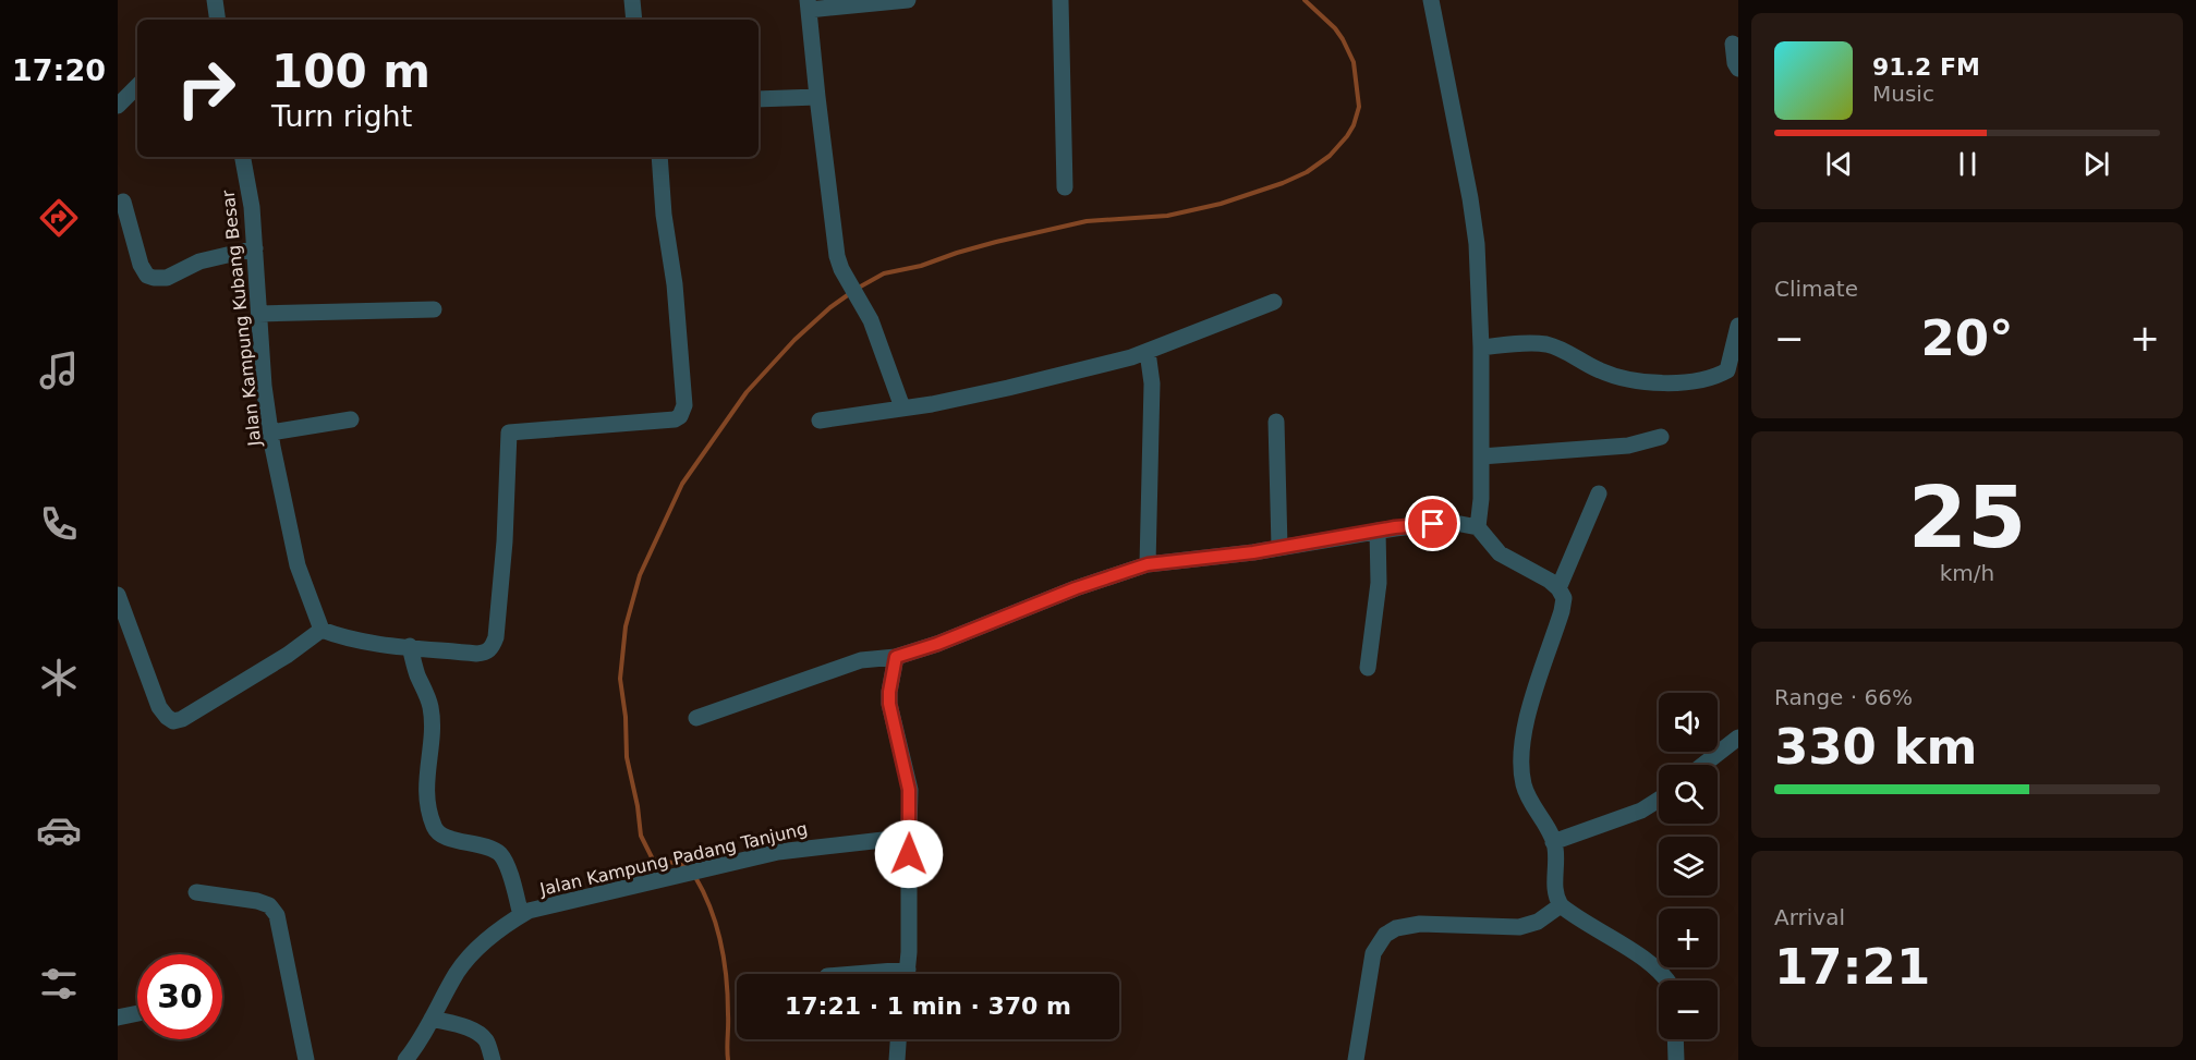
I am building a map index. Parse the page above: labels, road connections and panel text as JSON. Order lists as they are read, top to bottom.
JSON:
{
  "streets": {
    "street": ["Jalan Kampung Kubang Besar", "Jalan Kampung Padang Tanjung"]
  },
  "page": {
    "tabs": "17:20",
    "turn": ["100 m", "Turn right"],
    "song": ["91.2 FM", "Music"],
    "tile": [
      "Climate",
      ["25", "km/h"],
      ["Range · 66%", "330 km"],
      ["Arrival", "17:21"]
    ],
    "heat": ["−", "20°", "+"],
    "map_buttons": ["+", "−"],
    "limit": "30",
    "trip": "17:21 · 1 min · 370 m"
  }
}
